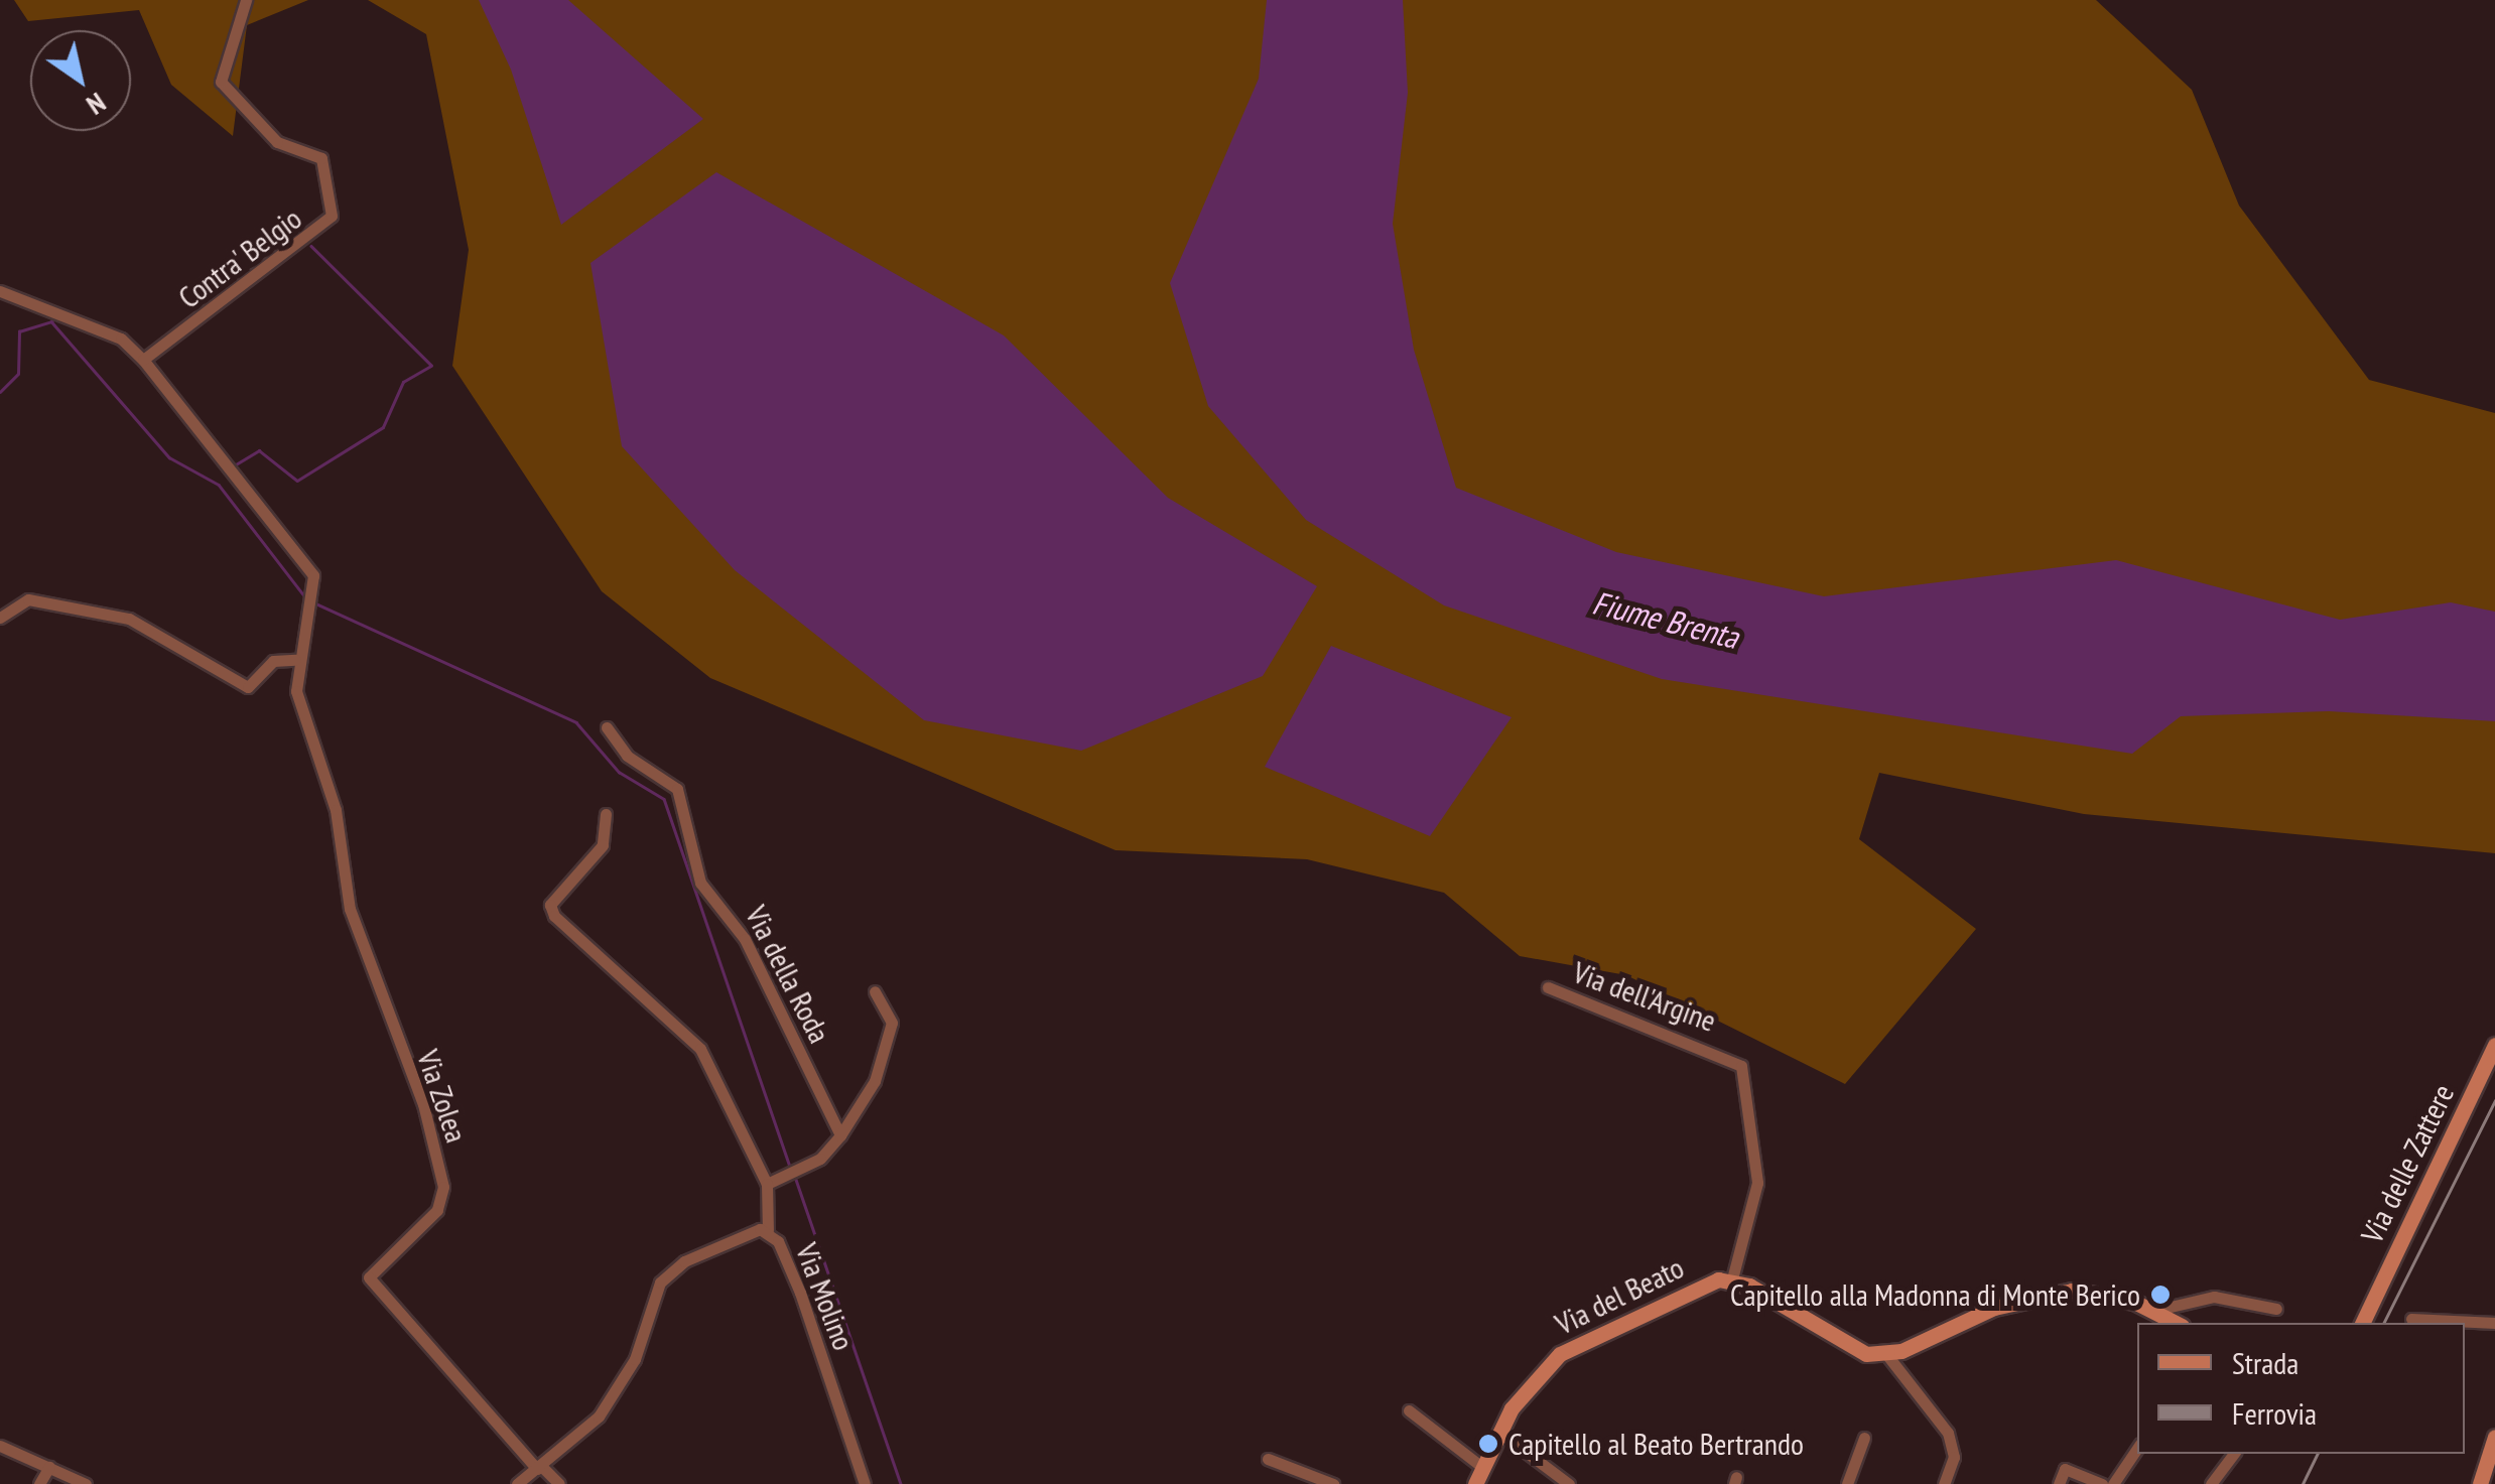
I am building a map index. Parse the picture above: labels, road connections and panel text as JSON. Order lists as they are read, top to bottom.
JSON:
{
  "streets": {
    "street": [
      "Contra' Belgio",
      "Via della Roda",
      "Via dell'Argine",
      "Via Zolea",
      "Via delle Zattere",
      "Via del Beato",
      "Via Molino"
    ]
  },
  "crossings": [
    ["Via dell'Argine", "Via del Beato"],
    ["Via Zolea", "Via Molino"]
  ],
  "water": ["Fiume Brenta"],
  "places": ["Capitello alla Madonna di Monte Berico", "Capitello al Beato Bertrando"],
  "legend": ["Strada", "Ferrovia"],
  "north": "bottom right"
}
